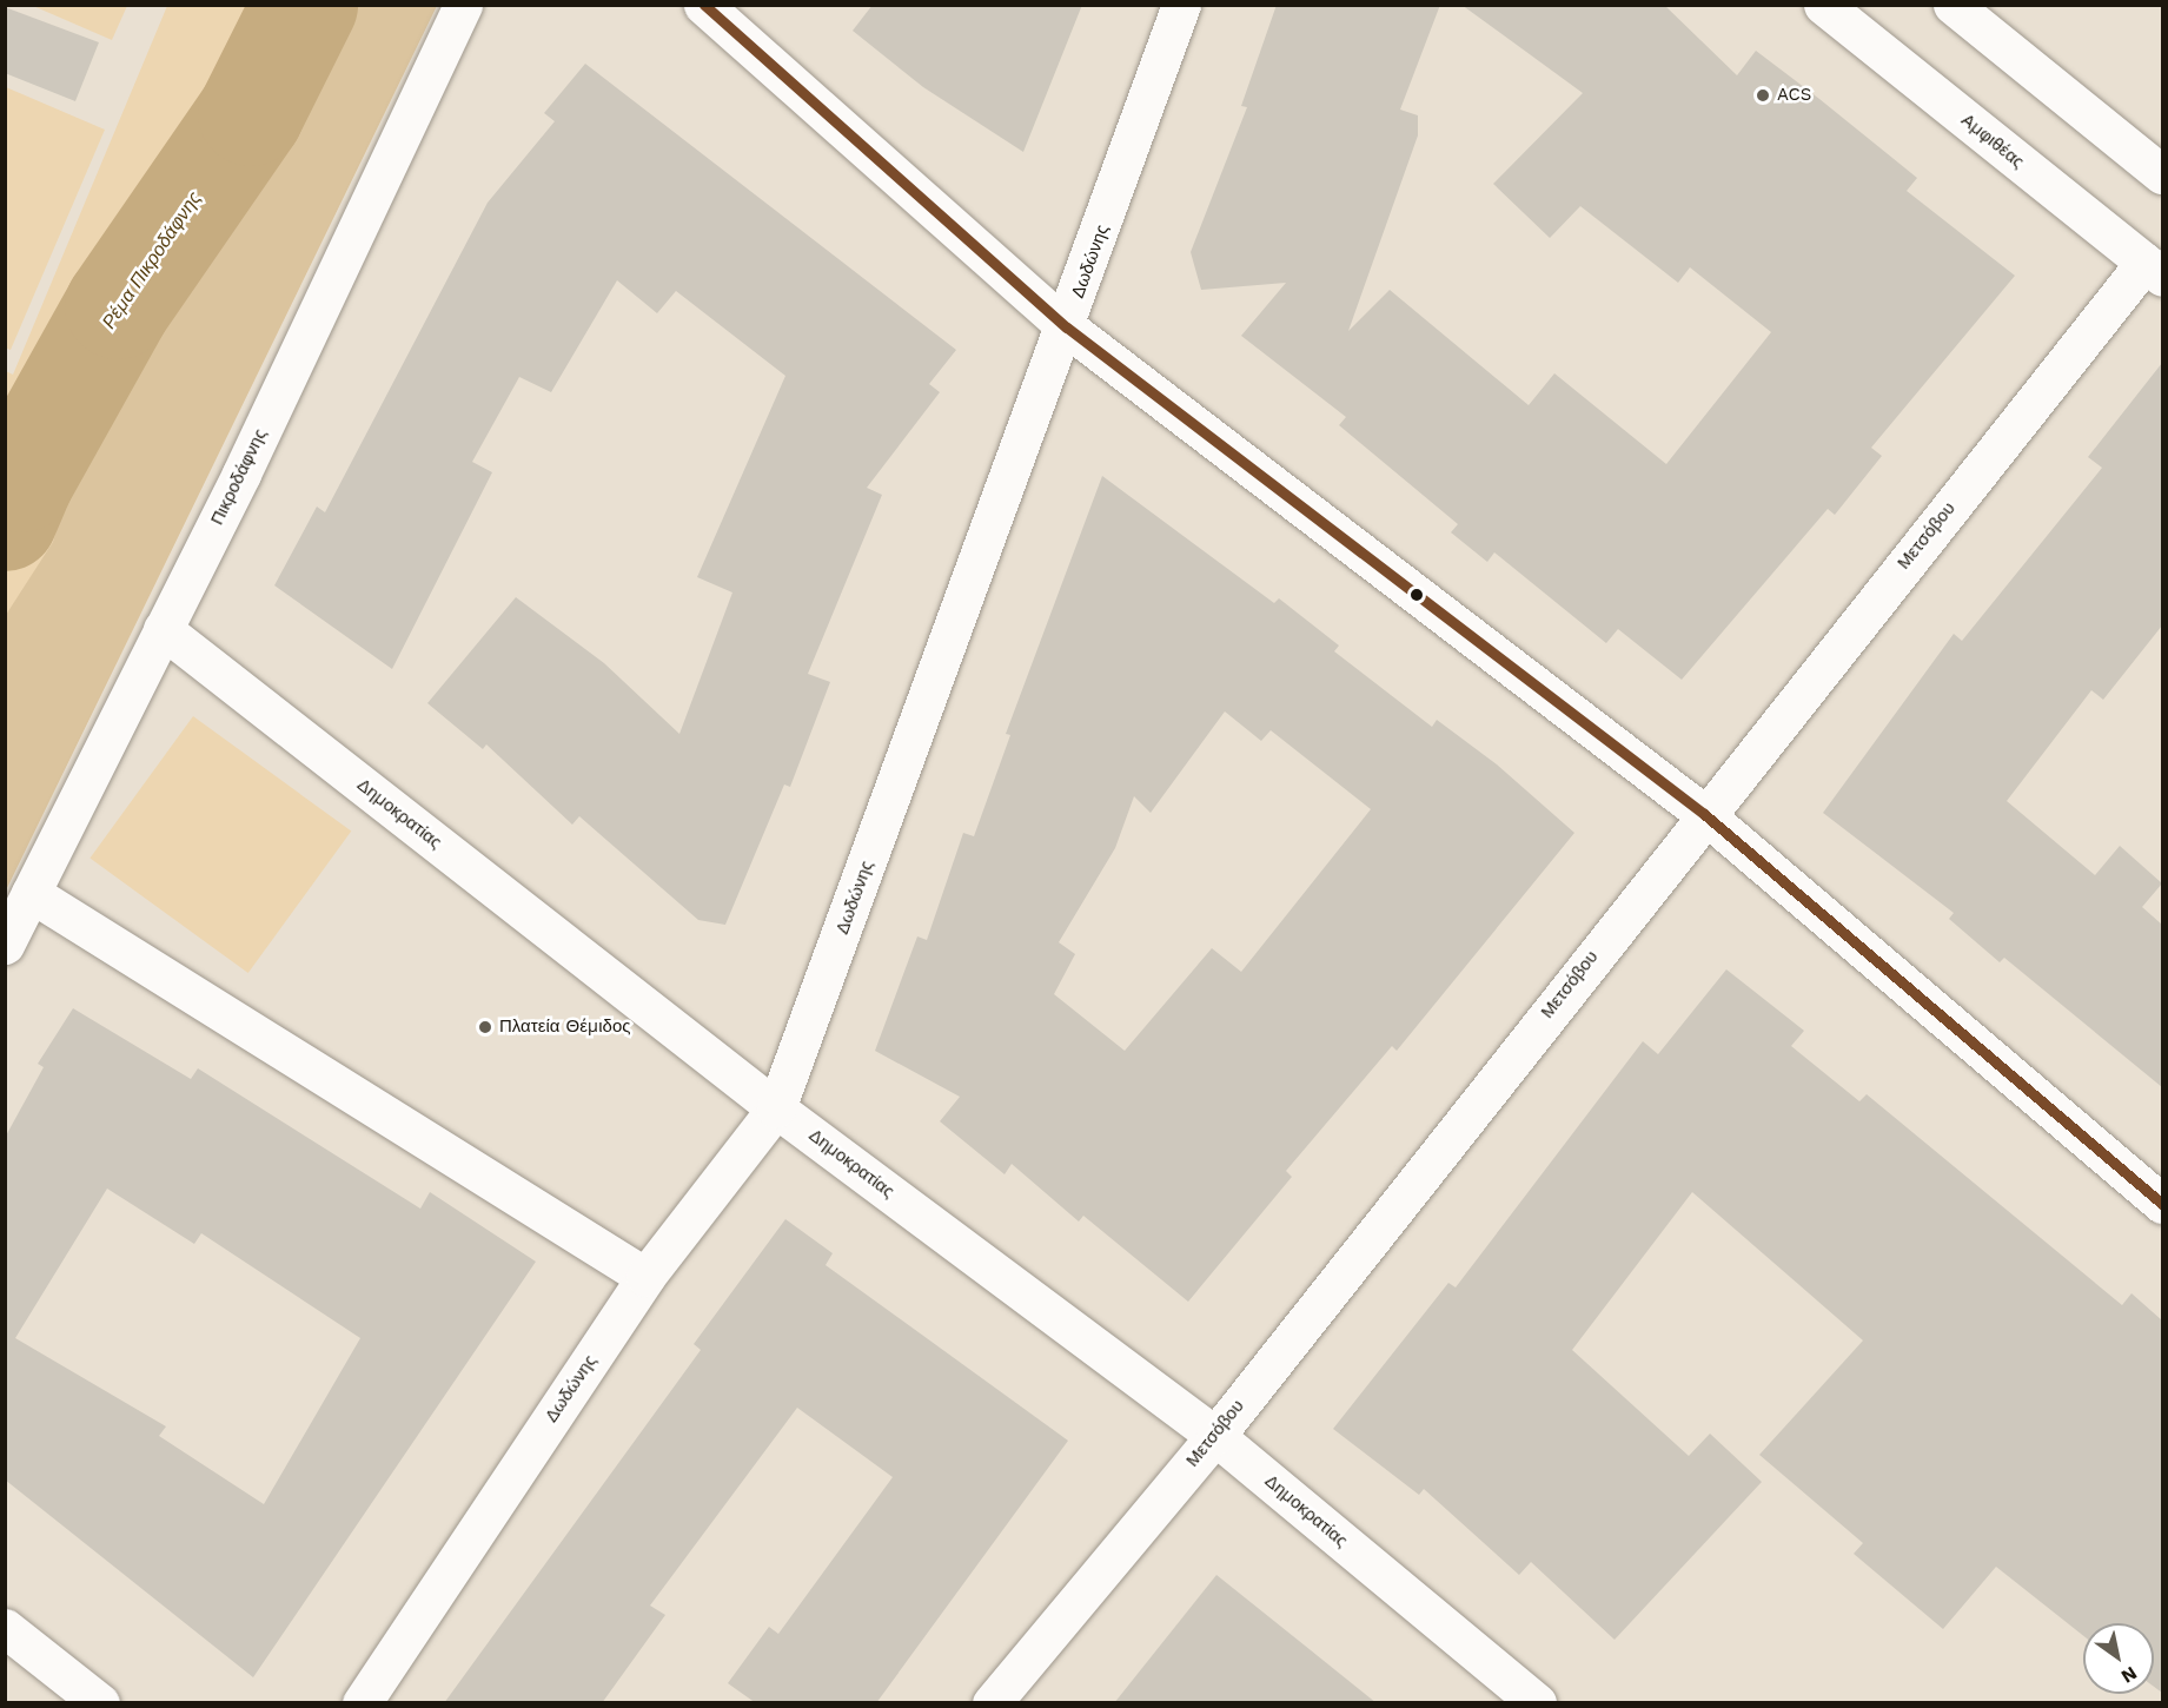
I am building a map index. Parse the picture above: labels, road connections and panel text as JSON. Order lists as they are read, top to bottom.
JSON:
{
  "streets": {
    "street": [
      "Αμφιθέας",
      "Δωδώνης",
      "Πικροδάφνης",
      "Μετσόβου",
      "Δημοκρατίας"
    ]
  },
  "crossings": [
    ["Αμφιθέας", "Μετσόβου"],
    ["Δωδώνης", "Δημοκρατίας"],
    ["Πικροδάφνης", "Δημοκρατίας"],
    ["Μετσόβου", "Δημοκρατίας"]
  ],
  "water": ["Ρέμα Πικροδάφνης"],
  "places": ["ACS", "Πλατεία Θέμιδος"],
  "north": "bottom right"
}
